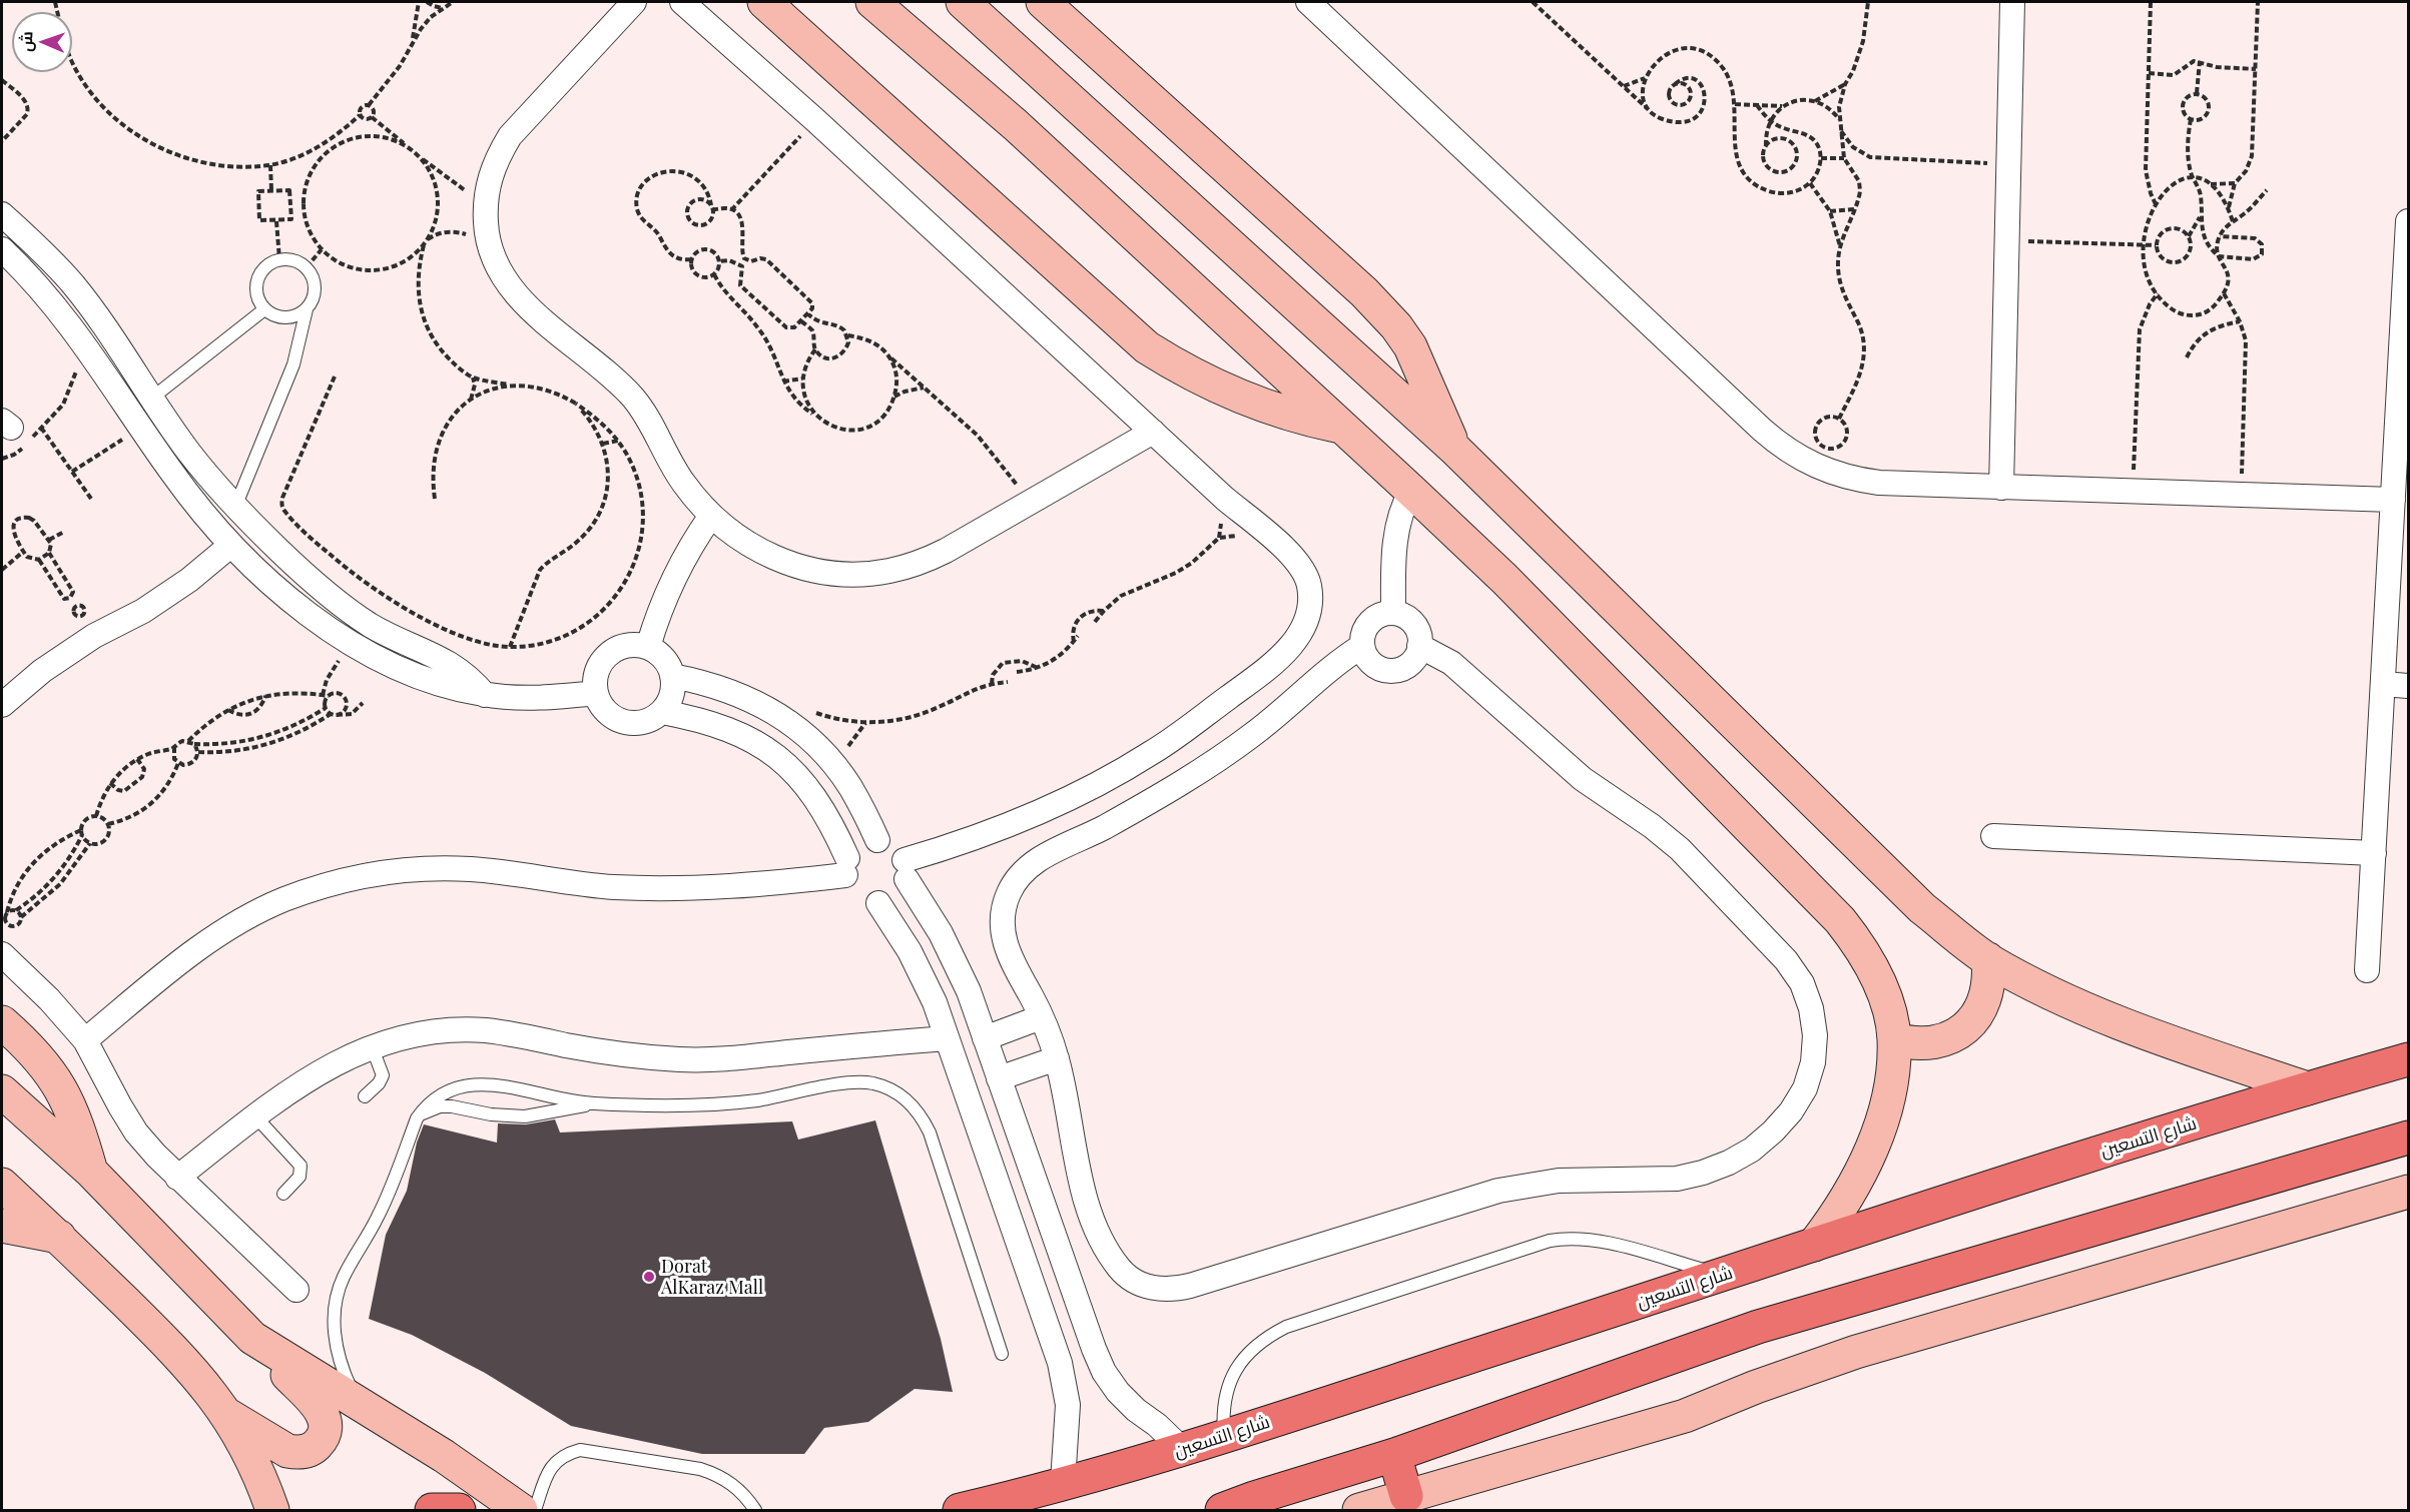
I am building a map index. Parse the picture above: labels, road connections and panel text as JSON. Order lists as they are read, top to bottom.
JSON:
{
  "streets": {
    "main road": ["شارع التسعين"]
  },
  "places": ["Dorat AlKaraz Mall"],
  "north": "left"
}
